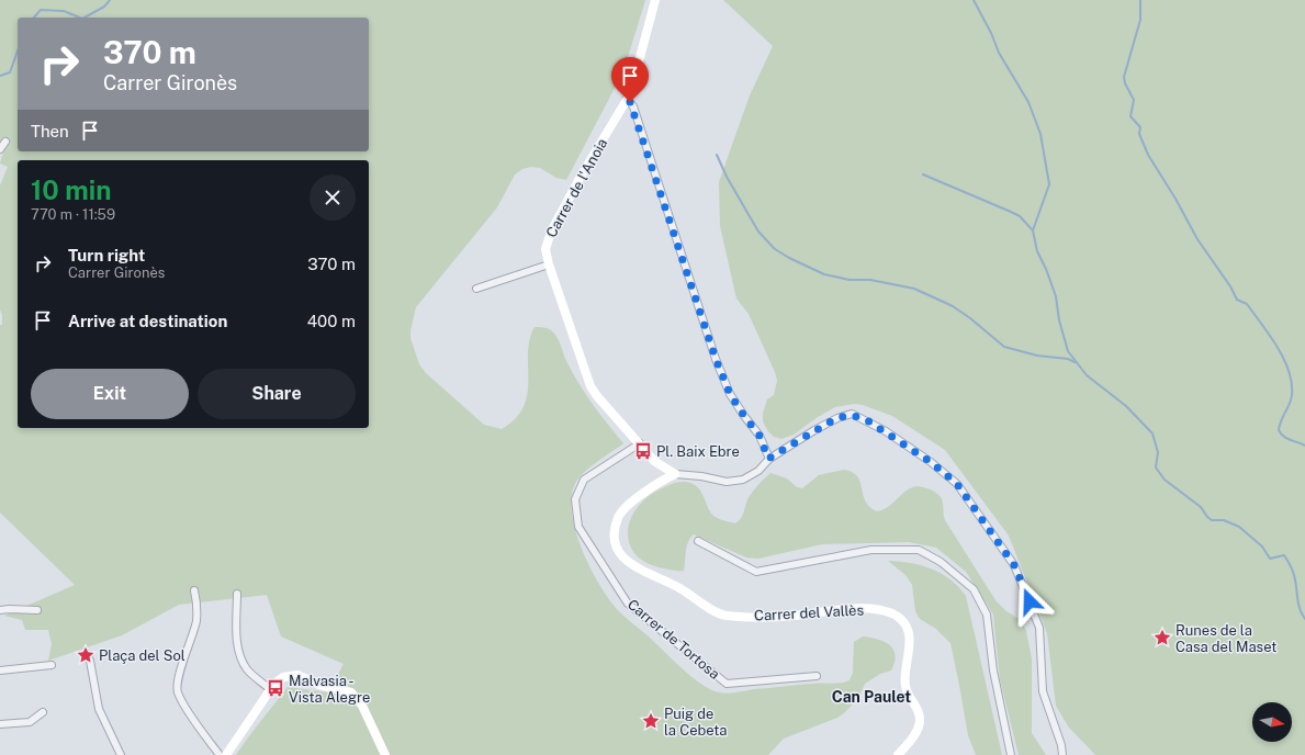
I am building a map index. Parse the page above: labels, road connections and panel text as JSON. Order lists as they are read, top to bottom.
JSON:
{
  "streets": {
    "street": ["Carrer de l'Anoia", "Carrer del Vallès", "Carrer de Tortosa"]
  },
  "crossings": [
    ["Carrer de l'Anoia", "Carrer del Vallès"],
    ["Carrer de l'Anoia", "Carrer de Tortosa"]
  ],
  "districts": ["Can Paulet"],
  "places": {
    "bus stop": ["Pl. Baix Ebre", "Malvasia - Vista Alegre"],
    "place": ["Runes de la Casa del Maset", "Plaça del Sol", "Puig de la Cebeta"]
  },
  "north": "right",
  "page": {
    "turn": ["370 m", "Carrer Gironès"],
    "then": "Then",
    "heading": ["10 min", "770 m · 11:59"],
    "list": [
      {
        "name": "Turn right",
        "note": "Carrer Gironès",
        "value": "370 m"
      },
      {
        "name": "Arrive at destination",
        "value": "400 m"
      }
    ],
    "buttons": ["Exit", "Share"]
  }
}
